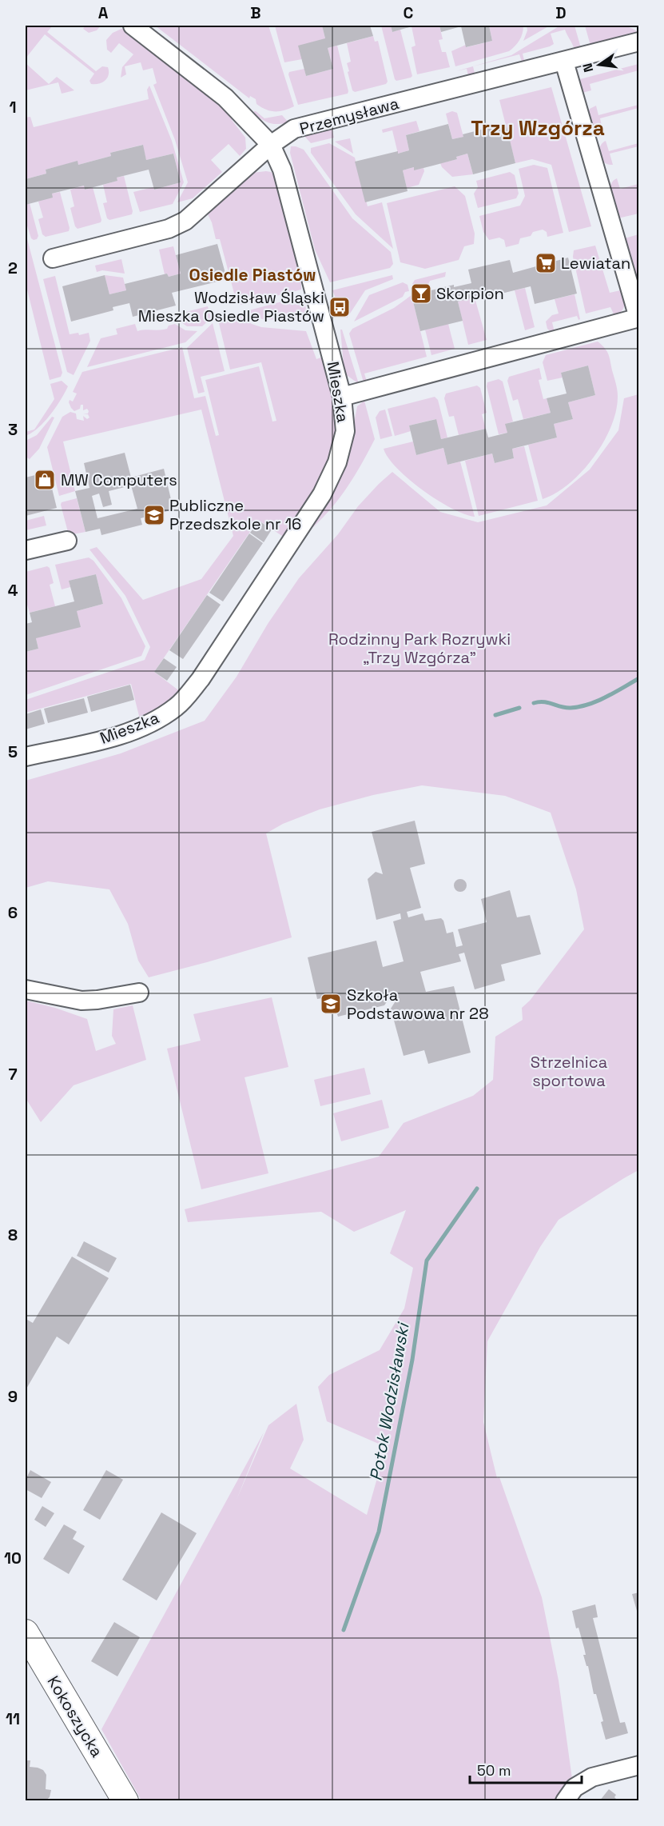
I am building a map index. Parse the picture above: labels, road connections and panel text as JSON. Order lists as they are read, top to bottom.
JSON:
{
  "streets": {
    "street": ["Przemysława", "Mieszka", "Kokoszycka"]
  },
  "crossings": [
    ["Przemysława", "Mieszka"]
  ],
  "districts": ["Trzy Wzgórza", "Osiedle Piastów"],
  "water": ["Potok Wodzisławski"],
  "parks": ["Rodzinny Park Rozrywki „Trzy Wzgórza”", "Strzelnica sportowa"],
  "places": {
    "supermarket": ["Lewiatan"],
    "bar": ["Skorpion"],
    "bus stop": ["Wodzisław Śląski Mieszka Osiedle Piastów"],
    "shop": ["MW Computers"],
    "school or university": ["Publiczne Przedszkole nr 16", "Szkoła Podstawowa nr 28"]
  },
  "scale_bar": "50 m",
  "north": "left",
  "grid": {
    "columns": [
      "A",
      "B",
      "C",
      "D"
    ],
    "rows": [
      "1",
      "2",
      "3",
      "4",
      "5",
      "6",
      "7",
      "8",
      "9",
      "10",
      "11"
    ]
  }
}
